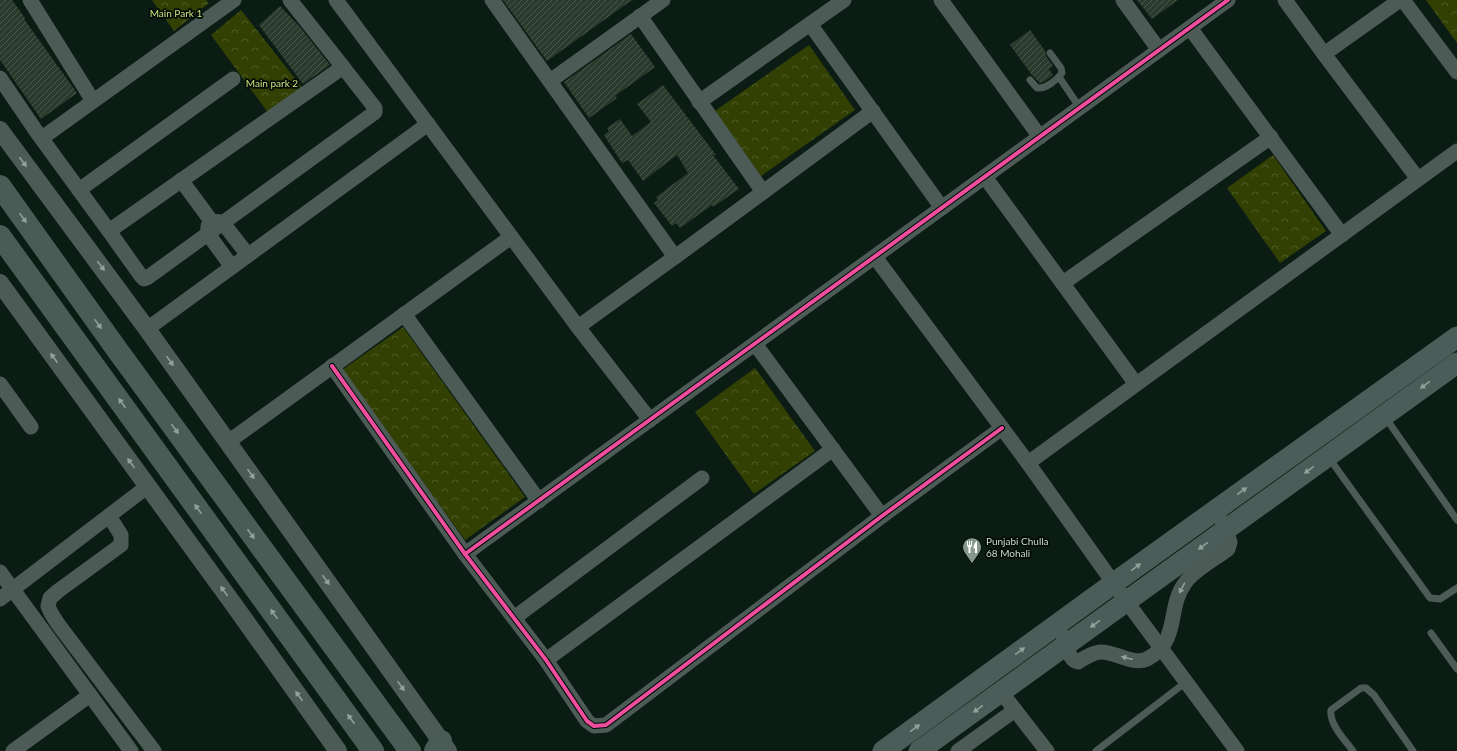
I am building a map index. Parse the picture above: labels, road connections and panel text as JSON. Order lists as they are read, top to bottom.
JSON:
{
  "parks": ["Main Park 1", "Main park 2"],
  "places": {
    "restaurant": ["Punjabi Chulla 68 Mohali"]
  }
}
